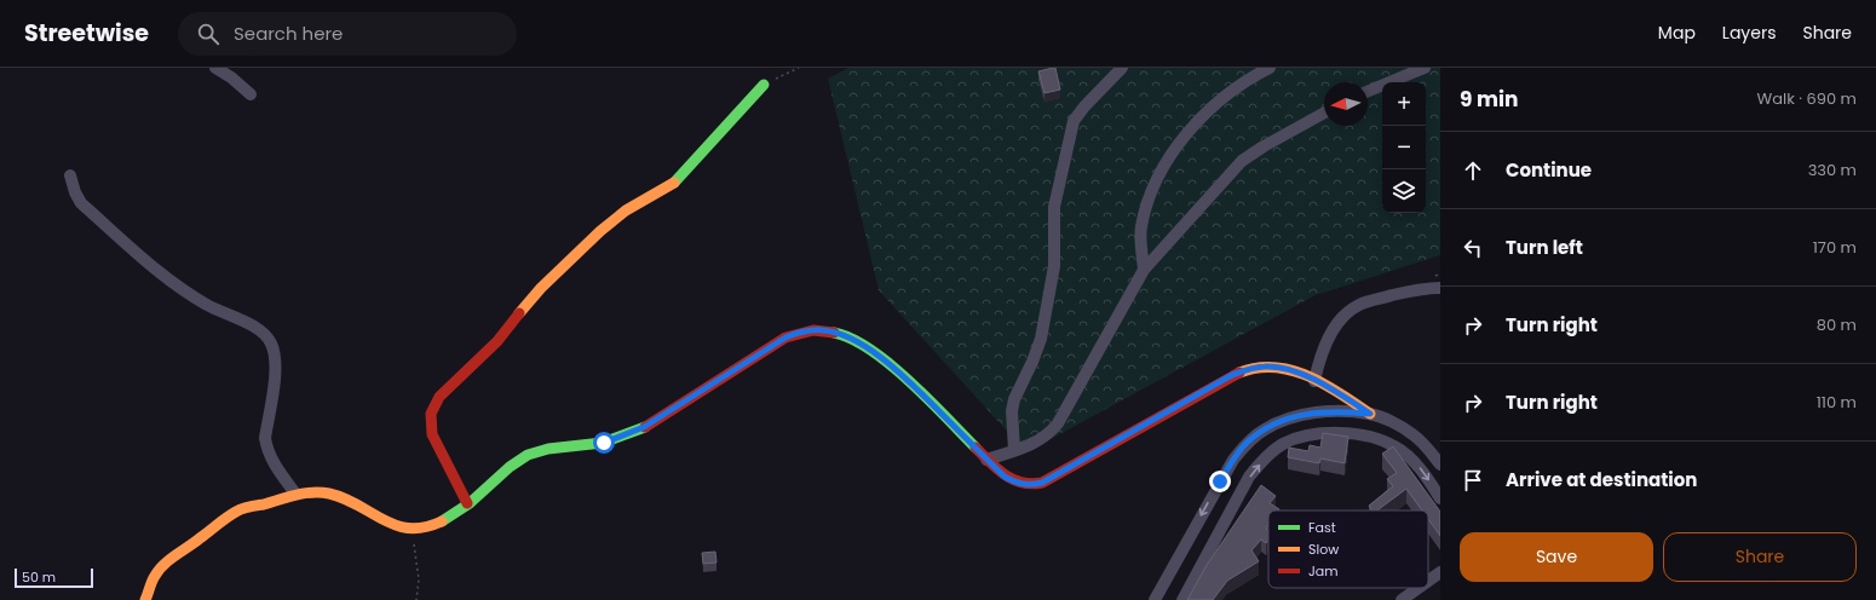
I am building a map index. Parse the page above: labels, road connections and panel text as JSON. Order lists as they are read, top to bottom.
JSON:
{
  "legend": ["Fast", "Slow", "Jam"],
  "scale_bar": "50 m",
  "north": "left",
  "page": {
    "header": "Streetwise",
    "search": "Search here",
    "nav": ["Map", "Layers", "Share"],
    "heading": ["9 min", "Walk · 690 m"],
    "map_buttons": ["+", "−"],
    "list": [
      ["Continue", "330 m"],
      ["Turn left", "170 m"],
      ["Turn right", "80 m"],
      ["Turn right", "110 m"],
      "Arrive at destination"
    ],
    "buttons": ["Save", "Share"],
    "scale": "50 m"
  }
}
